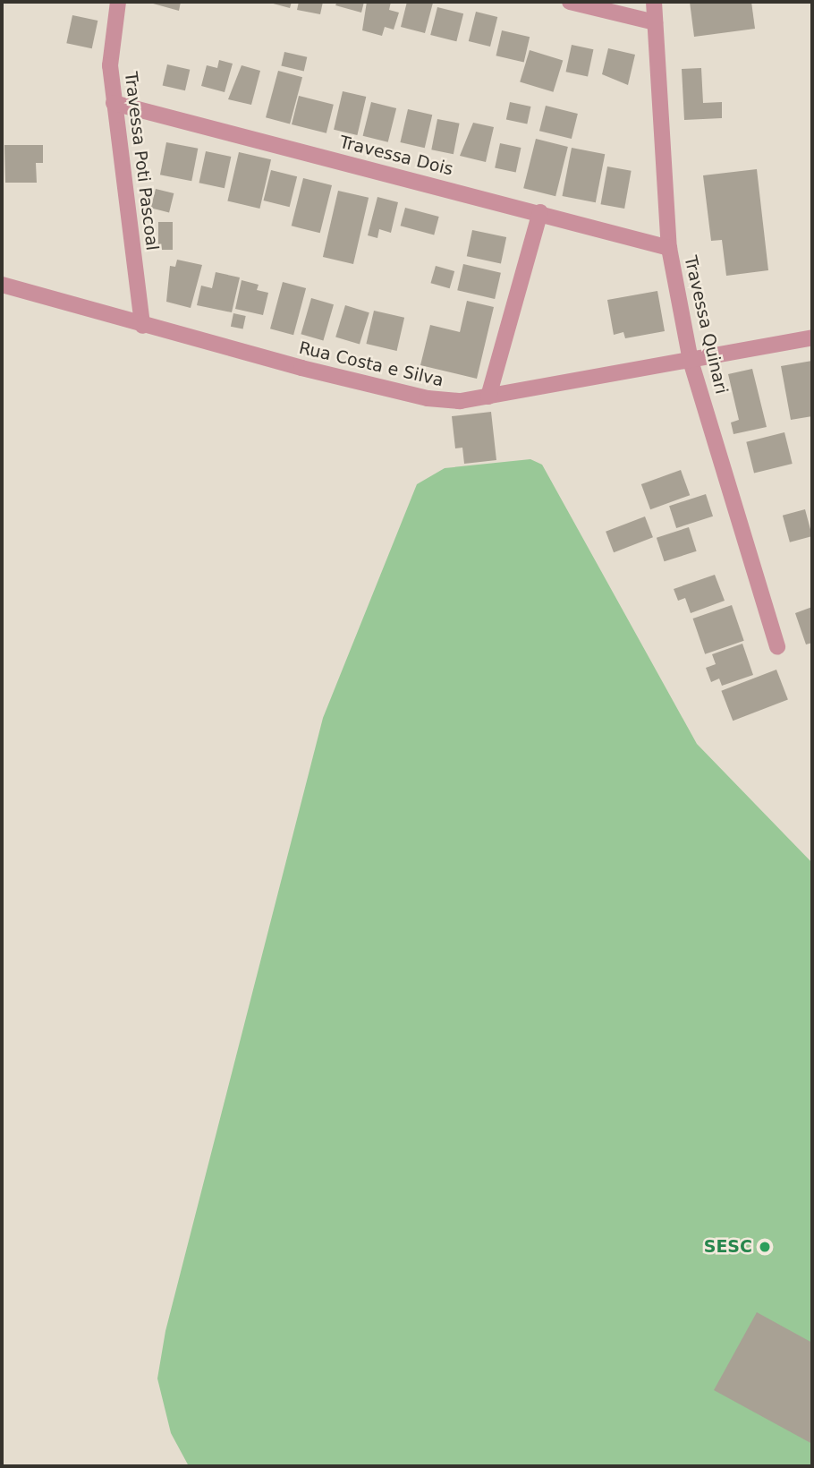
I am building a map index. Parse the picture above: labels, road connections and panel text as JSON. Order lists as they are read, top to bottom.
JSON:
{
  "streets": {
    "street": [
      "Travessa Dois",
      "Travessa Poti Pascoal",
      "Travessa Quinari",
      "Rua Costa e Silva"
    ]
  },
  "crossings": [
    ["Travessa Dois", "Travessa Poti Pascoal"],
    ["Travessa Dois", "Travessa Quinari"],
    ["Travessa Poti Pascoal", "Rua Costa e Silva"],
    ["Travessa Quinari", "Rua Costa e Silva"]
  ],
  "places": ["SESC"]
}
